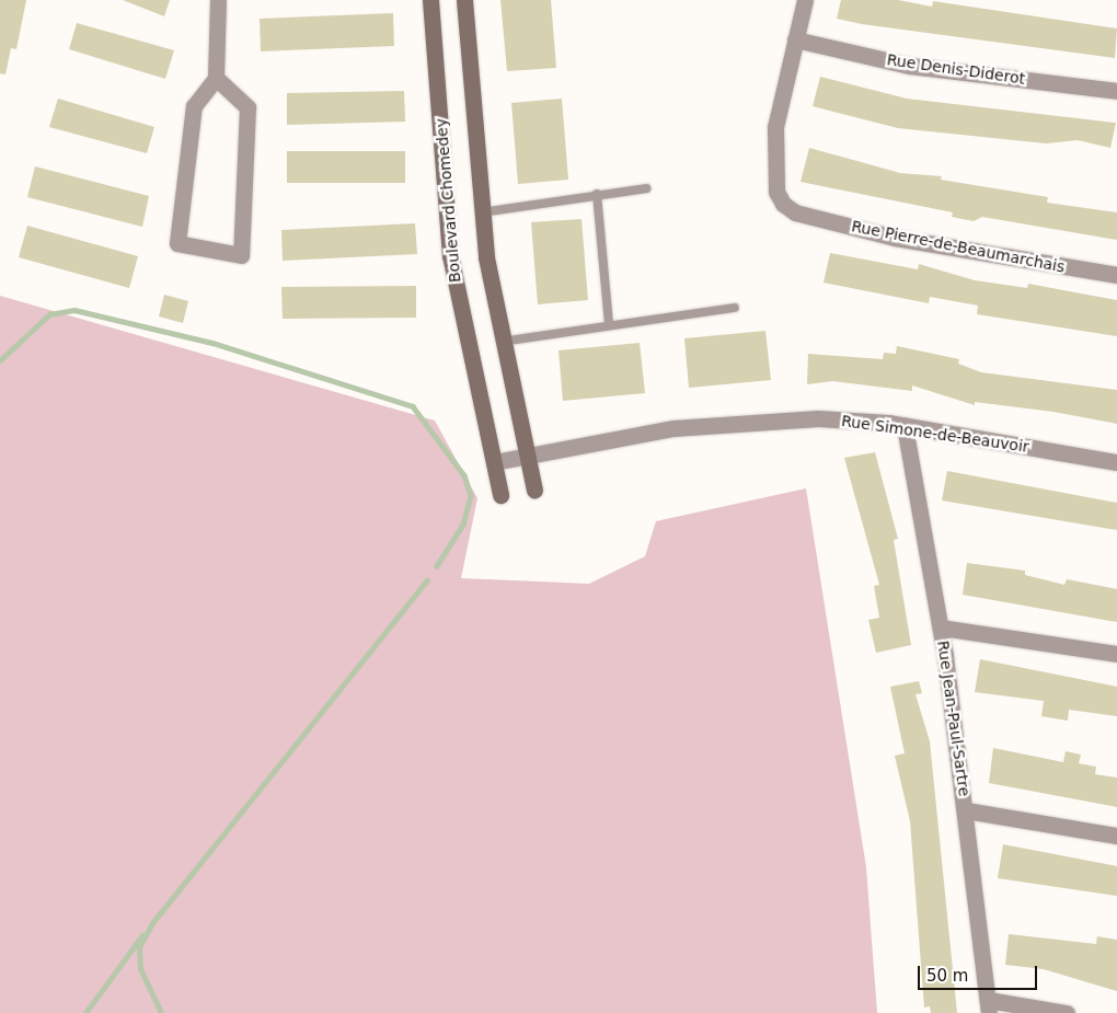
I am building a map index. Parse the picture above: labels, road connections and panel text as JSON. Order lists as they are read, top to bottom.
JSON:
{
  "streets": {
    "street": [
      "Rue Denis-Diderot",
      "Boulevard Chomedey",
      "Rue Pierre-de-Beaumarchais",
      "Rue Simone-de-Beauvoir",
      "Rue Jean-Paul-Sartre"
    ]
  },
  "crossings": [
    ["Rue Denis-Diderot", "Rue Pierre-de-Beaumarchais"],
    ["Boulevard Chomedey", "Rue Simone-de-Beauvoir"],
    ["Rue Simone-de-Beauvoir", "Rue Jean-Paul-Sartre"]
  ],
  "scale_bar": "50 m"
}
